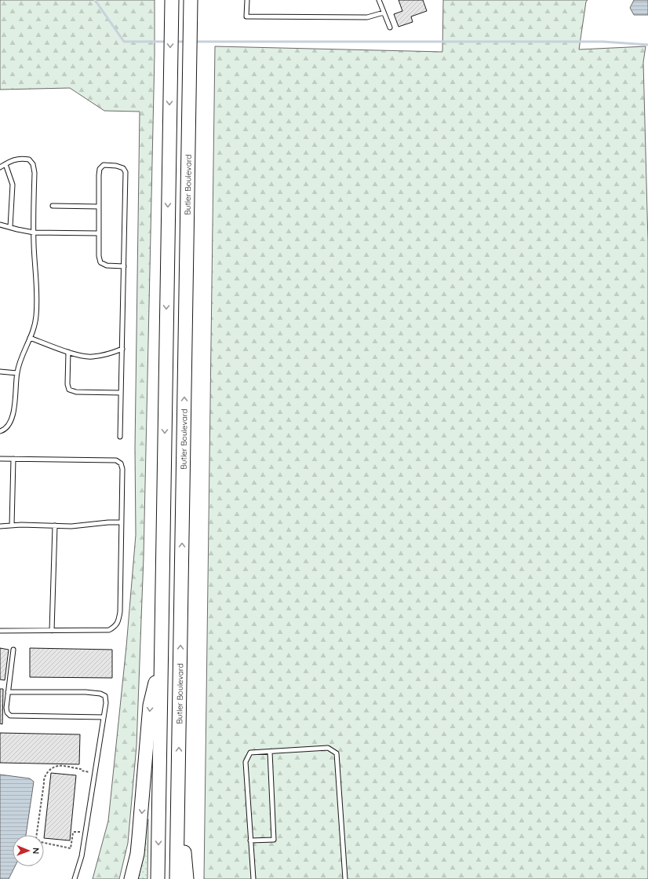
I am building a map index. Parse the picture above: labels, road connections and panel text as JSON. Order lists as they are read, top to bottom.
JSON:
{
  "streets": {
    "highway": ["Butler Boulevard"]
  },
  "north": "right"
}
